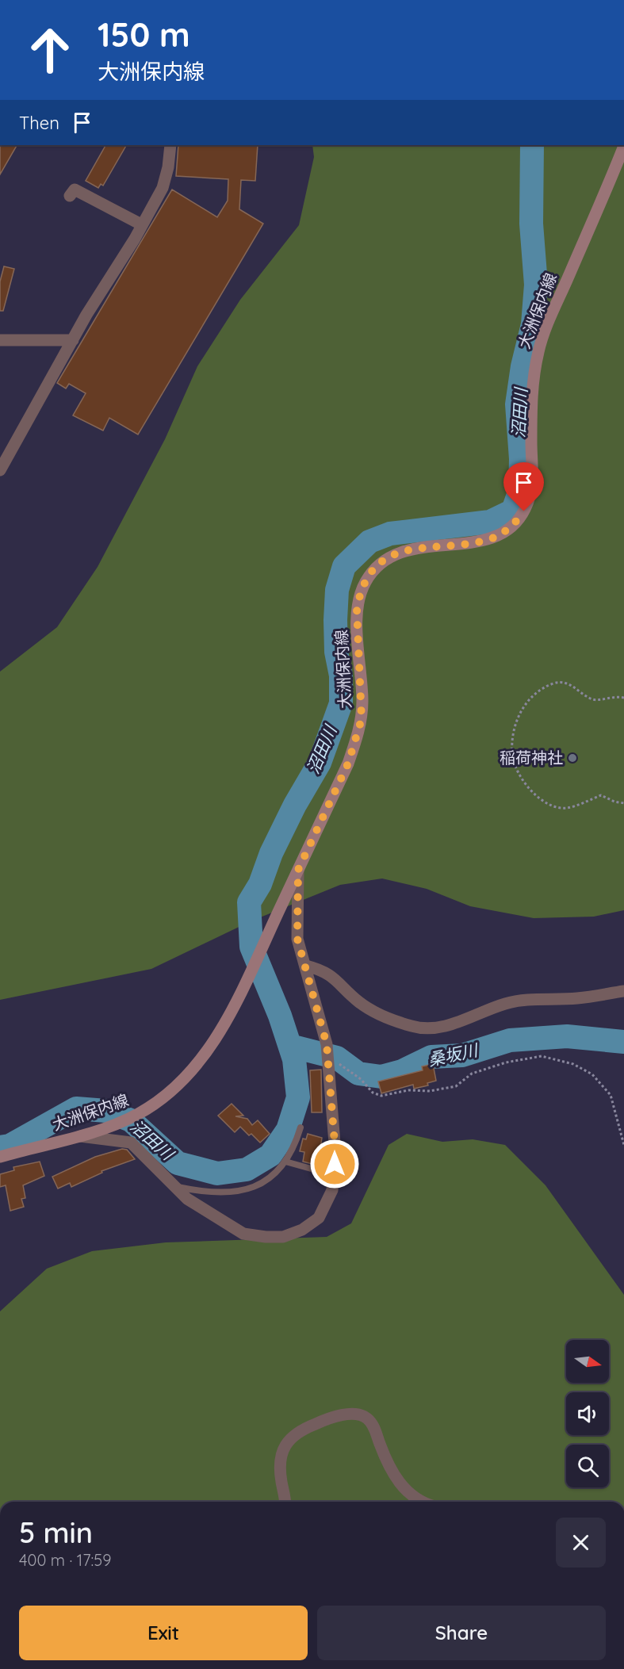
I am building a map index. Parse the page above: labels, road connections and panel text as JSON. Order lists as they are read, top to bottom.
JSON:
{
  "streets": {
    "main road": ["大洲保内線"]
  },
  "water": ["沼田川", "桑坂川"],
  "places": ["稲荷神社"],
  "north": "right",
  "page": {
    "turn": ["150 m", "大洲保内線"],
    "then": "Then",
    "heading": ["5 min", "400 m · 17:59"],
    "buttons": ["Exit", "Share"]
  }
}
